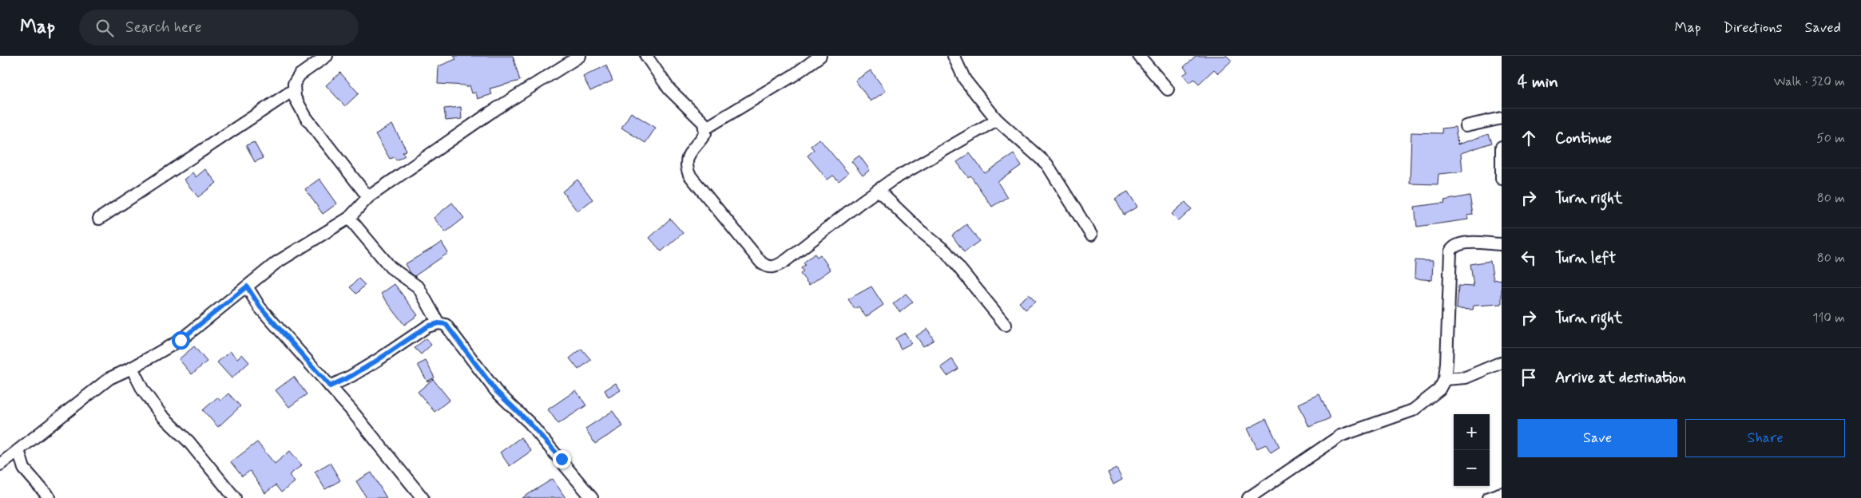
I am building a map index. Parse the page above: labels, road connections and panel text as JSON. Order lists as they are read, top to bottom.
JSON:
{
  "page": {
    "header": "Map",
    "search": "Search here",
    "nav": ["Map", "Directions", "Saved"],
    "heading": ["4 min", "Walk · 320 m"],
    "list": [
      ["Continue", "50 m"],
      ["Turn right", "80 m"],
      ["Turn left", "80 m"],
      ["Turn right", "110 m"],
      "Arrive at destination"
    ],
    "buttons": ["Save", "Share"],
    "map_buttons": ["+", "−"]
  }
}
